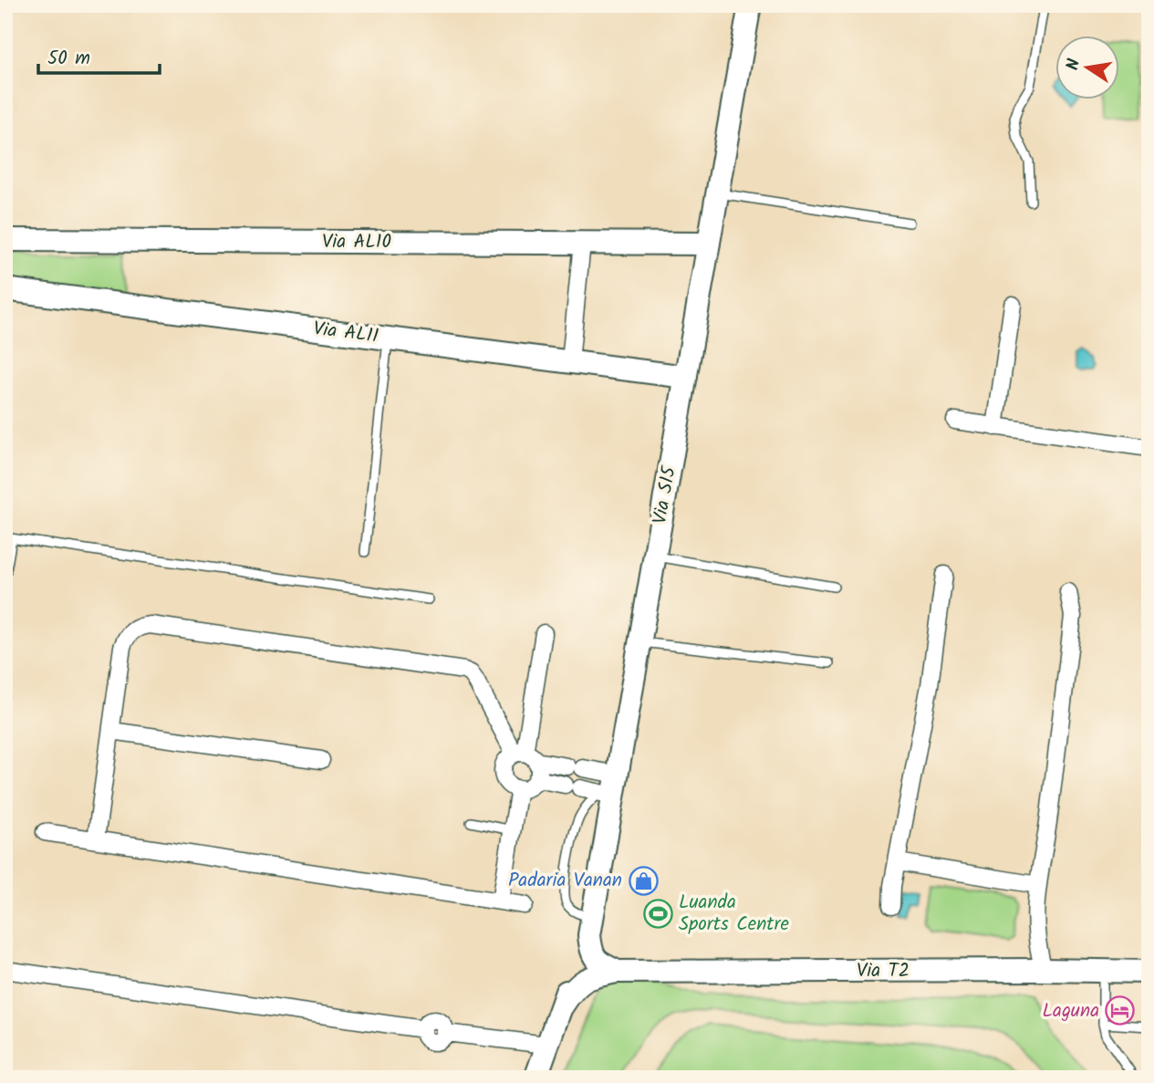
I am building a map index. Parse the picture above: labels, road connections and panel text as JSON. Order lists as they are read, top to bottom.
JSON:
{
  "streets": {
    "street": [
      "Via AL10",
      "Via AL11",
      "Via S15",
      "Via T2"
    ]
  },
  "crossings": [
    ["Via AL10", "Via S15"],
    ["Via AL11", "Via S15"],
    ["Via S15", "Via T2"]
  ],
  "places": {
    "shop": ["Padaria Vanan"],
    "sports": ["Luanda Sports Centre"],
    "hotel": ["Laguna"]
  },
  "scale_bar": "50 m",
  "north": "left"
}
